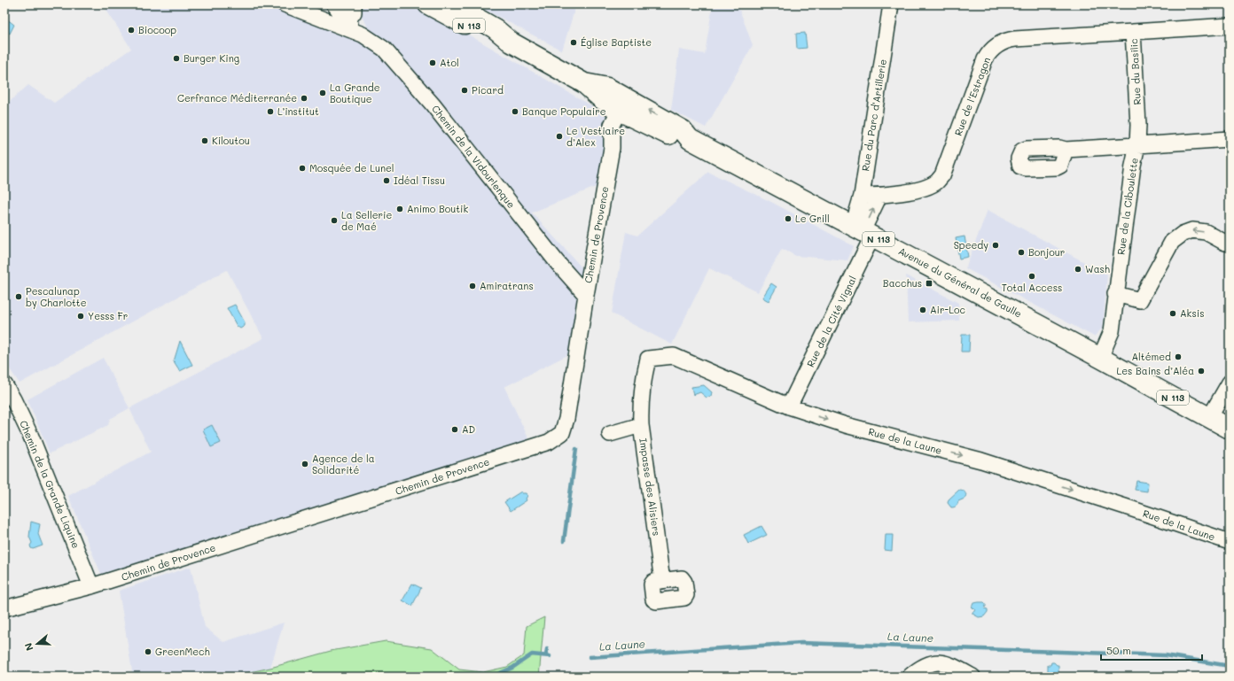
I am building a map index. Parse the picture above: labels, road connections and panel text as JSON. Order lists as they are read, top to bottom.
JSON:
{
  "streets": {
    "main road": ["N 113", "Avenue du Général de Gaulle"],
    "street": [
      "Rue du Basilic",
      "Rue de l'Estragon",
      "Rue du Parc d'Artillerie",
      "Chemin de la Vidourlenque",
      "Rue de la Ciboulette",
      "Chemin de Provence",
      "Rue de la Cité Vignal",
      "Rue de la Laune",
      "Chemin de la Grande Liquine",
      "Impasse des Alisiers"
    ]
  },
  "crossings": [
    ["N 113", "Avenue du Général de Gaulle"],
    ["Rue du Basilic", "Rue de l'Estragon"],
    ["Rue du Basilic", "Rue de la Ciboulette"],
    ["Rue de l'Estragon", "Rue du Parc d'Artillerie"],
    ["Rue du Parc d'Artillerie", "Avenue du Général de Gaulle"],
    ["Rue du Parc d'Artillerie", "Rue de la Cité Vignal"],
    ["Chemin de la Vidourlenque", "Chemin de Provence"],
    ["Rue de la Ciboulette", "Avenue du Général de Gaulle"],
    ["Chemin de Provence", "Avenue du Général de Gaulle"],
    ["Chemin de Provence", "Chemin de la Grande Liquine"],
    ["Avenue du Général de Gaulle", "Rue de la Cité Vignal"],
    ["Rue de la Cité Vignal", "Rue de la Laune"],
    ["Rue de la Laune", "Impasse des Alisiers"]
  ],
  "one_way": ["Rue de la Laune"],
  "water": ["La Laune"],
  "places": {
    "other": [
      "Biocoop",
      "Église Baptiste",
      "Burger King",
      "Atol",
      "Picard",
      "La Grande Boutique",
      "Cerfrance Méditerranée",
      "L’institut",
      "Banque Populaire",
      "Le Vestiaire d’Alex",
      "Kiloutou",
      "Mosquée de Lunel",
      "Idéal Tissu",
      "Animo Boutik",
      "Le Grill",
      "La Sellerie de Maé",
      "Speedy",
      "Bonjour",
      "Wash",
      "Total Access",
      "Amiratrans",
      "Pescalunap by Charlotte",
      "Air-Loc",
      "Aksis",
      "Yesss Fr",
      "Altémed",
      "Les Bains d’Aléa",
      "AD",
      "Agence de la Solidarité",
      "GreenMech"
    ],
    "transit": ["Bacchus"]
  },
  "scale_bar": "50 m",
  "north": "left"
}
